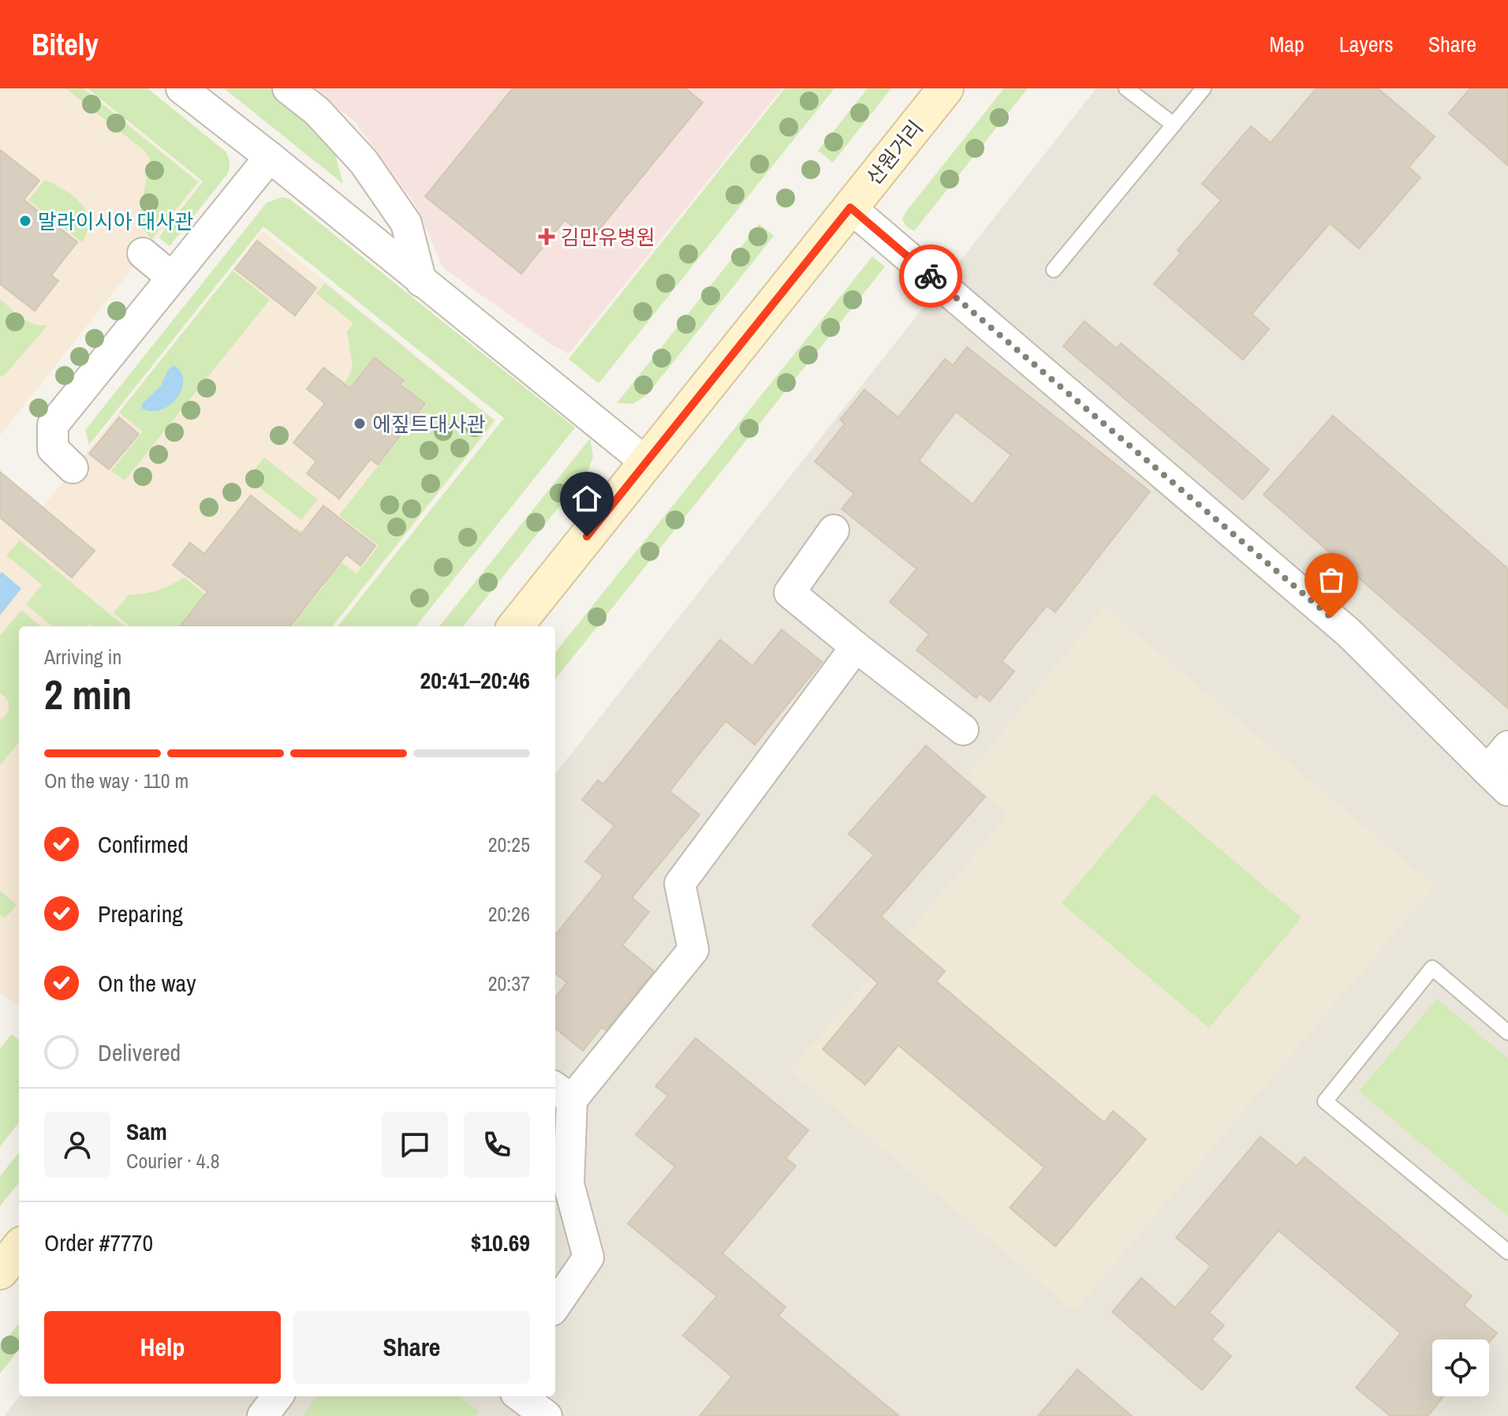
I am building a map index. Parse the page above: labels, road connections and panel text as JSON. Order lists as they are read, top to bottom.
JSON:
{
  "streets": {
    "main road": ["산원거리"]
  },
  "places": {
    "other": ["말라이시아 대사관", "에짚트대사관"],
    "health": ["김만유병원"]
  },
  "page": {
    "header": "Bitely",
    "nav": ["Map", "Layers", "Share"],
    "heading": ["2 min", "Arriving in", "20:41–20:46"],
    "panel": [
      "Sam",
      "Courier · 4.8",
      "Order #7770",
      "$10.69"
    ],
    "bar": "On the way · 110 m",
    "list": [
      ["Confirmed", "20:25"],
      ["Preparing", "20:26"],
      ["On the way", "20:37"],
      "Delivered"
    ],
    "buttons": ["Help", "Share"]
  }
}
